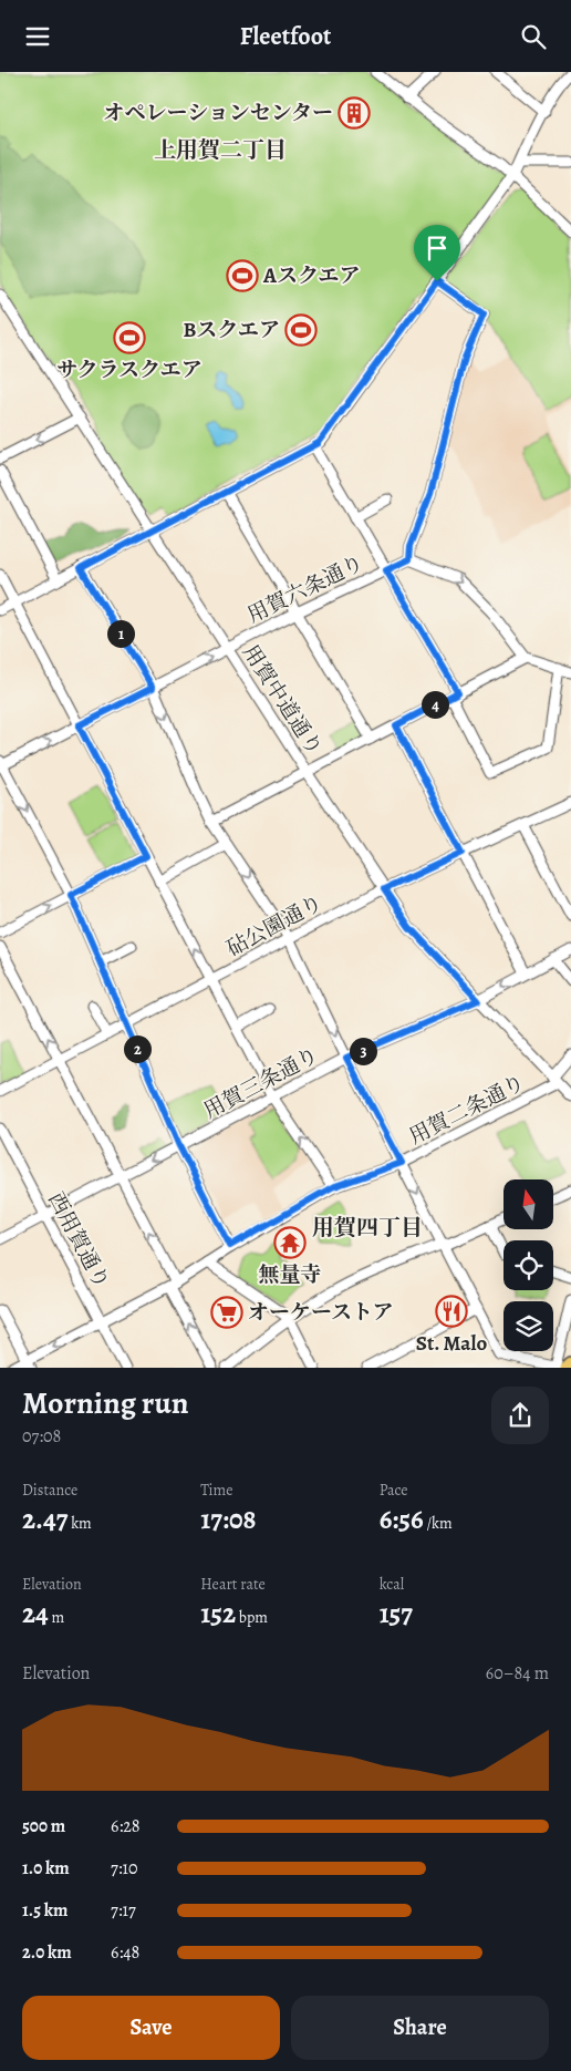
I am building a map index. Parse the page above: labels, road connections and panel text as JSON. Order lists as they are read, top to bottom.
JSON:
{
  "streets": {
    "street": [
      "用賀六条通り",
      "用賀中道通り",
      "砧公園通り",
      "用賀三条通り",
      "用賀二条通り",
      "西用賀通り"
    ]
  },
  "crossings": [
    ["用賀六条通り", "用賀中道通り"],
    ["用賀中道通り", "砧公園通り"],
    ["用賀中道通り", "用賀三条通り"],
    ["用賀中道通り", "用賀二条通り"],
    ["用賀三条通り", "西用賀通り"],
    ["用賀二条通り", "西用賀通り"]
  ],
  "one_way": ["用賀六条通り"],
  "districts": ["上用賀二丁目", "用賀四丁目"],
  "places": {
    "building": ["オペレーションセンター"],
    "sports": ["Aスクエア", "Bスクエア", "サクラスクエア"],
    "temple": ["無量寺"],
    "restaurant": ["St. Malo"],
    "supermarket": ["オーケーストア"]
  },
  "north": "top",
  "page": {
    "header": "Fleetfoot",
    "pins": [
      "1",
      "4",
      "2",
      "3"
    ],
    "heading": ["Morning run", "07:08"],
    "stats": [
      ["Distance", "2.47 km"],
      ["Time", "17:08"],
      ["Pace", "6:56 /km"],
      ["Elevation", "24 m"],
      ["Heart rate", "152 bpm"],
      ["kcal", "157"]
    ],
    "chart": ["Elevation", "60–84 m"],
    "list": [
      {
        "name": "500 m",
        "note": "6:28"
      },
      {
        "name": "1.0 km",
        "note": "7:10"
      },
      {
        "name": "1.5 km",
        "note": "7:17"
      },
      {
        "name": "2.0 km",
        "note": "6:48"
      }
    ],
    "buttons": ["Save", "Share"]
  }
}
